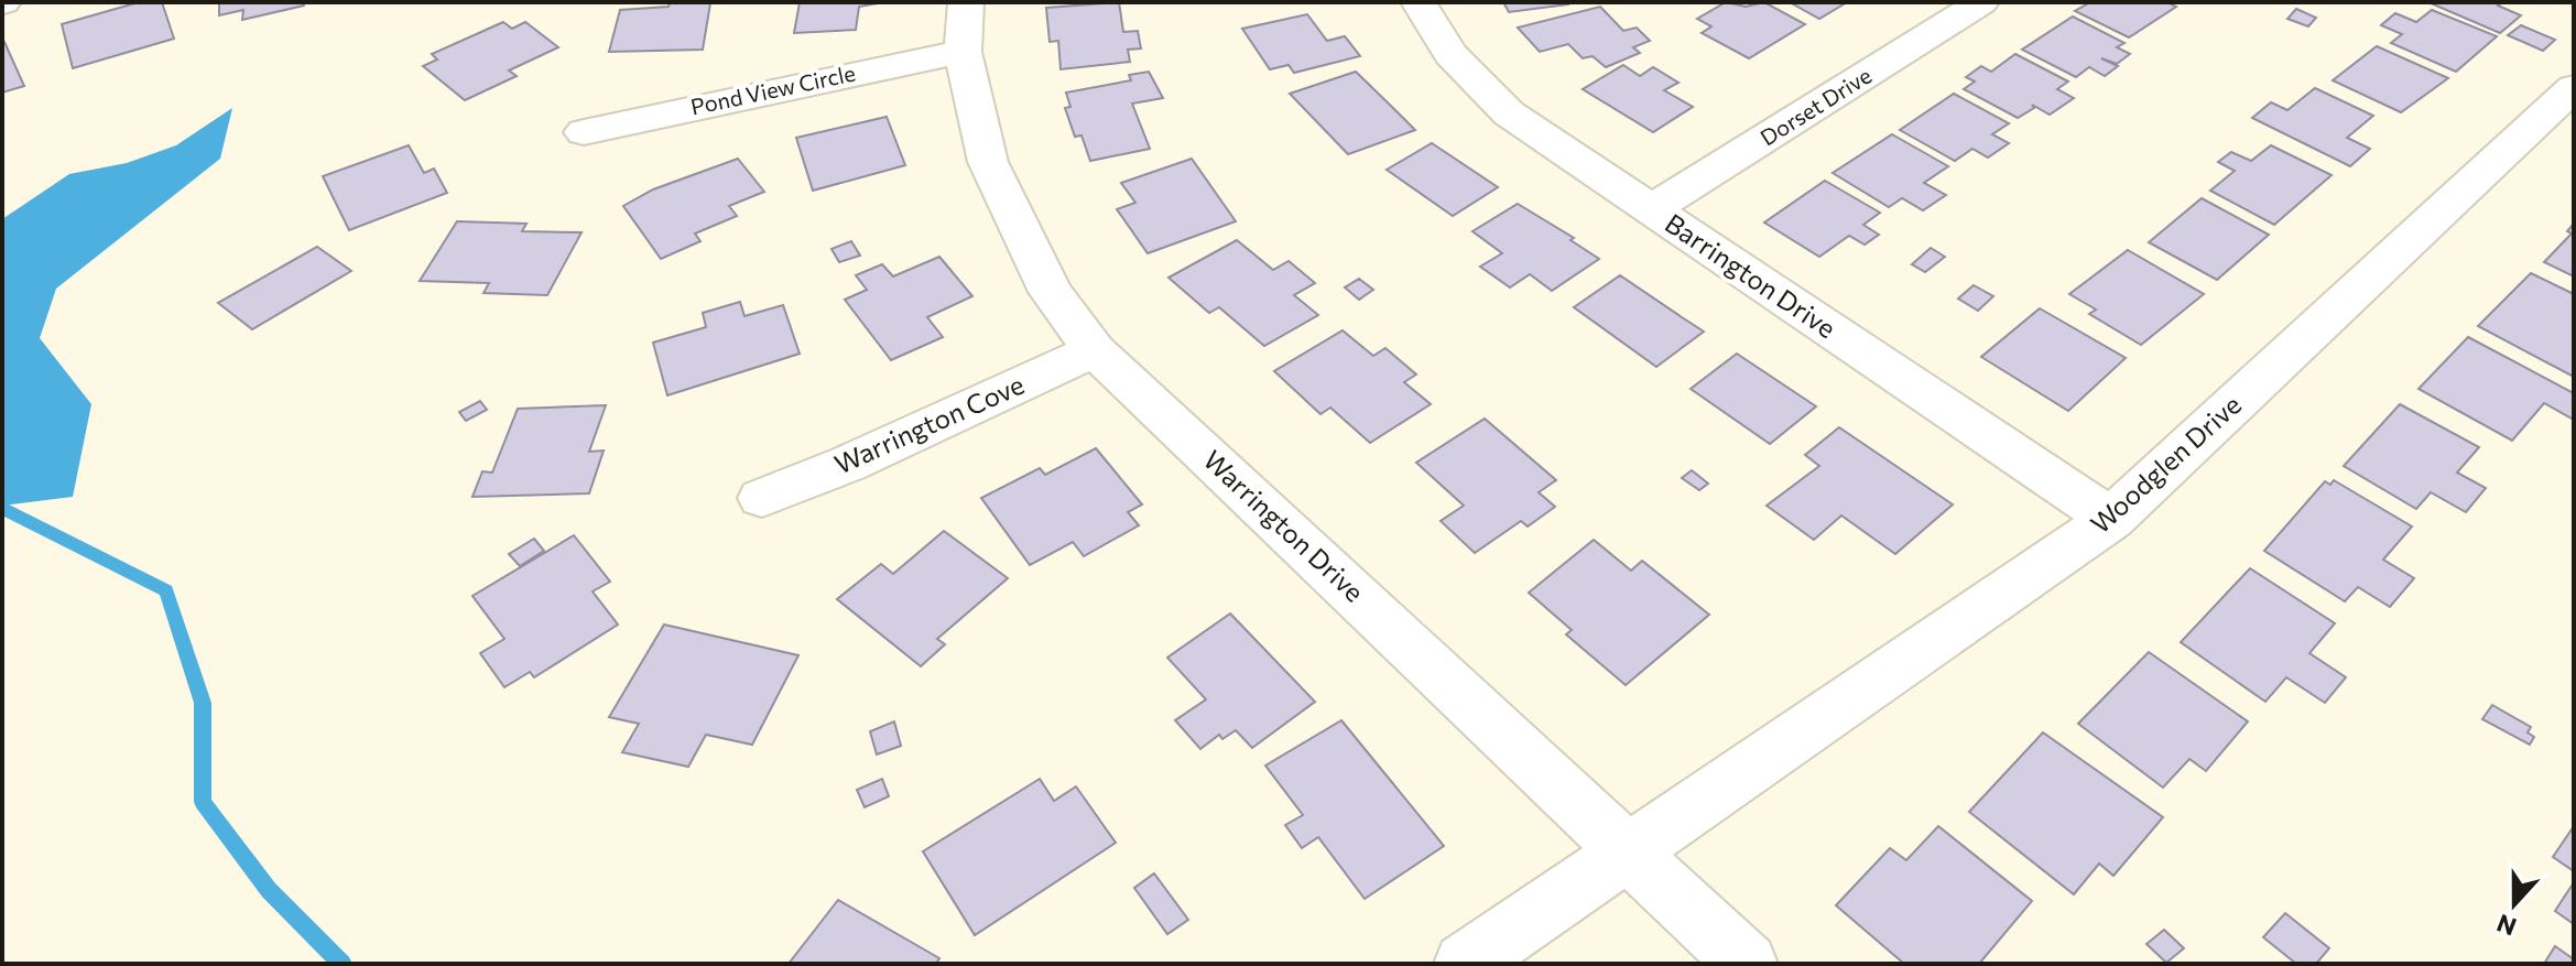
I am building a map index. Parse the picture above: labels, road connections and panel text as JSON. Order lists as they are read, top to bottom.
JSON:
{
  "streets": {
    "street": [
      "Pond View Circle",
      "Dorset Drive",
      "Barrington Drive",
      "Warrington Cove",
      "Woodglen Drive",
      "Warrington Drive"
    ]
  },
  "crossings": [
    ["Pond View Circle", "Warrington Drive"],
    ["Dorset Drive", "Barrington Drive"],
    ["Barrington Drive", "Woodglen Drive"],
    ["Warrington Cove", "Warrington Drive"],
    ["Woodglen Drive", "Warrington Drive"]
  ],
  "north": "bottom"
}
